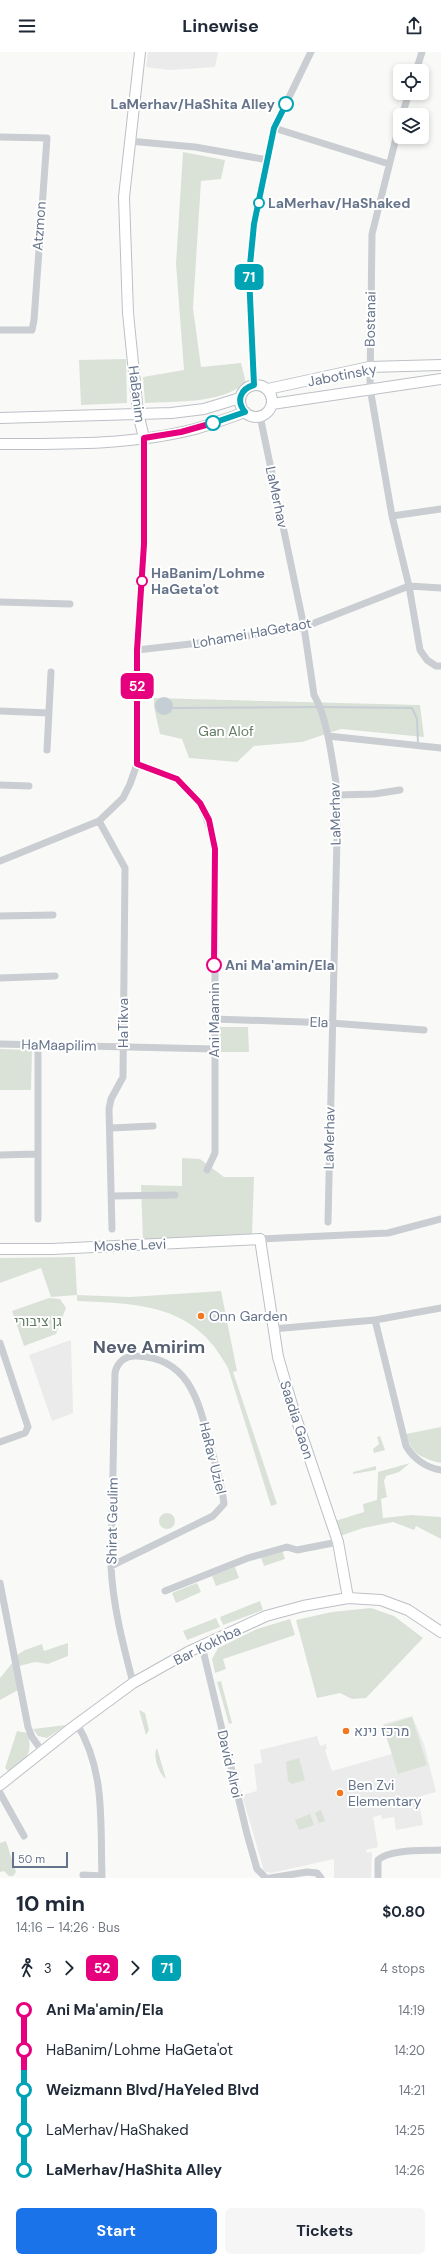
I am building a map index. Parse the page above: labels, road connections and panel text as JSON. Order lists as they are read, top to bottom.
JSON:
{
  "streets": {
    "street": [
      "Atzmon",
      "Bostanai",
      "Jabotinsky",
      "HaBanim",
      "LaMerhav",
      "Lohamei HaGetaot",
      "Ani Maamin",
      "Ela",
      "HaTikva",
      "HaMaapilim",
      "Moshe Levi",
      "Saadia Gaon",
      "HaRav Uziel",
      "Shirat Geulim",
      "Bar Kokhba",
      "David Alroi"
    ]
  },
  "crossings": [
    ["Bostanai", "Jabotinsky"],
    ["Bostanai", "Lohamei HaGetaot"],
    ["Jabotinsky", "LaMerhav"],
    ["HaBanim", "Lohamei HaGetaot"],
    ["HaBanim", "Ani Maamin"],
    ["HaBanim", "HaTikva"],
    ["LaMerhav", "Lohamei HaGetaot"],
    ["LaMerhav", "Ela"],
    ["Ani Maamin", "Ela"],
    ["Ani Maamin", "HaMaapilim"],
    ["HaTikva", "HaMaapilim"],
    ["Moshe Levi", "Saadia Gaon"],
    ["Saadia Gaon", "Bar Kokhba"],
    ["HaRav Uziel", "Shirat Geulim"],
    ["Shirat Geulim", "Bar Kokhba"],
    ["Bar Kokhba", "David Alroi"]
  ],
  "districts": ["Neve Amirim"],
  "parks": ["Gan Alof", "גן ציבורי"],
  "places": [
    "LaMerhav/HaShita Alley",
    "LaMerhav/HaShaked",
    "HaBanim/Lohme HaGeta'ot",
    "Ani Ma'amin/Ela",
    "Onn Garden",
    "מרכז נינא",
    "Ben Zvi Elementary"
  ],
  "lines": ["bus line 71", "bus line 52"],
  "scale_bar": "50 m",
  "page": {
    "header": "Linewise",
    "on_map": ["52", "71"],
    "scale": "50 m",
    "heading": ["10 min", "14:16 – 14:26 · Bus", "$0.80"],
    "legs": [
      "3",
      "52",
      "71",
      "4 stops"
    ],
    "list": [
      {
        "name": "Ani Ma'amin/Ela",
        "value": "14:19"
      },
      {
        "name": "HaBanim/Lohme HaGeta'ot",
        "value": "14:20"
      },
      {
        "name": "Weizmann Blvd/HaYeled Blvd",
        "value": "14:21"
      },
      {
        "name": "LaMerhav/HaShaked",
        "value": "14:25"
      },
      {
        "name": "LaMerhav/HaShita Alley",
        "value": "14:26"
      }
    ],
    "buttons": ["Start", "Tickets"]
  }
}
